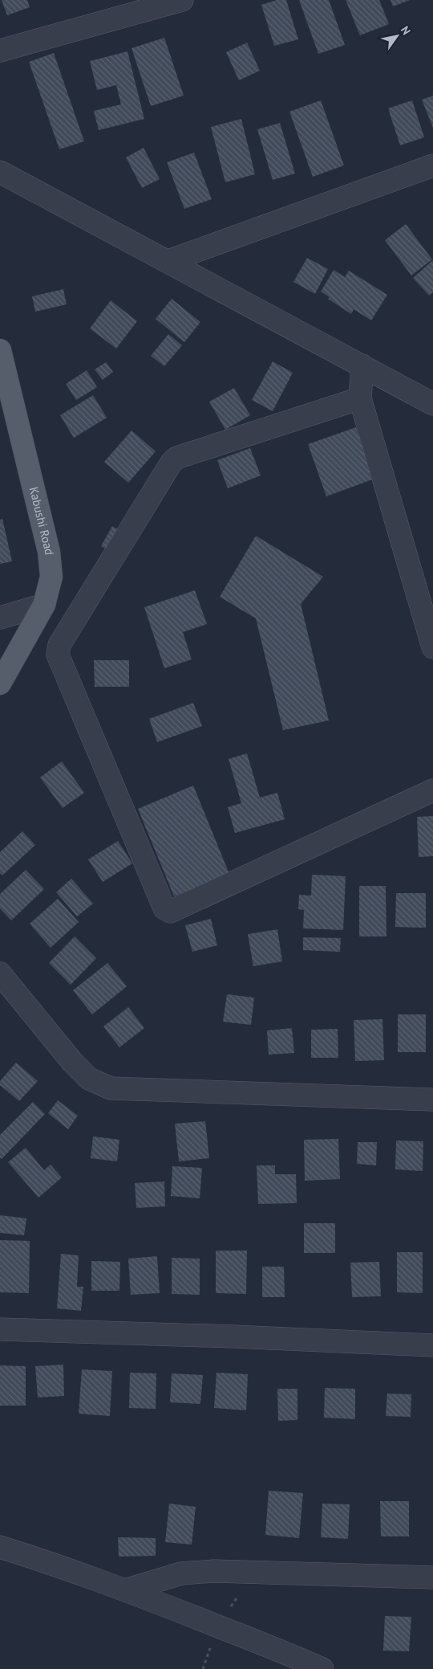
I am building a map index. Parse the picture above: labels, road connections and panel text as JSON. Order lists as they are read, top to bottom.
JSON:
{
  "streets": {
    "main road": ["Kabushi Road"]
  },
  "north": "top right"
}
